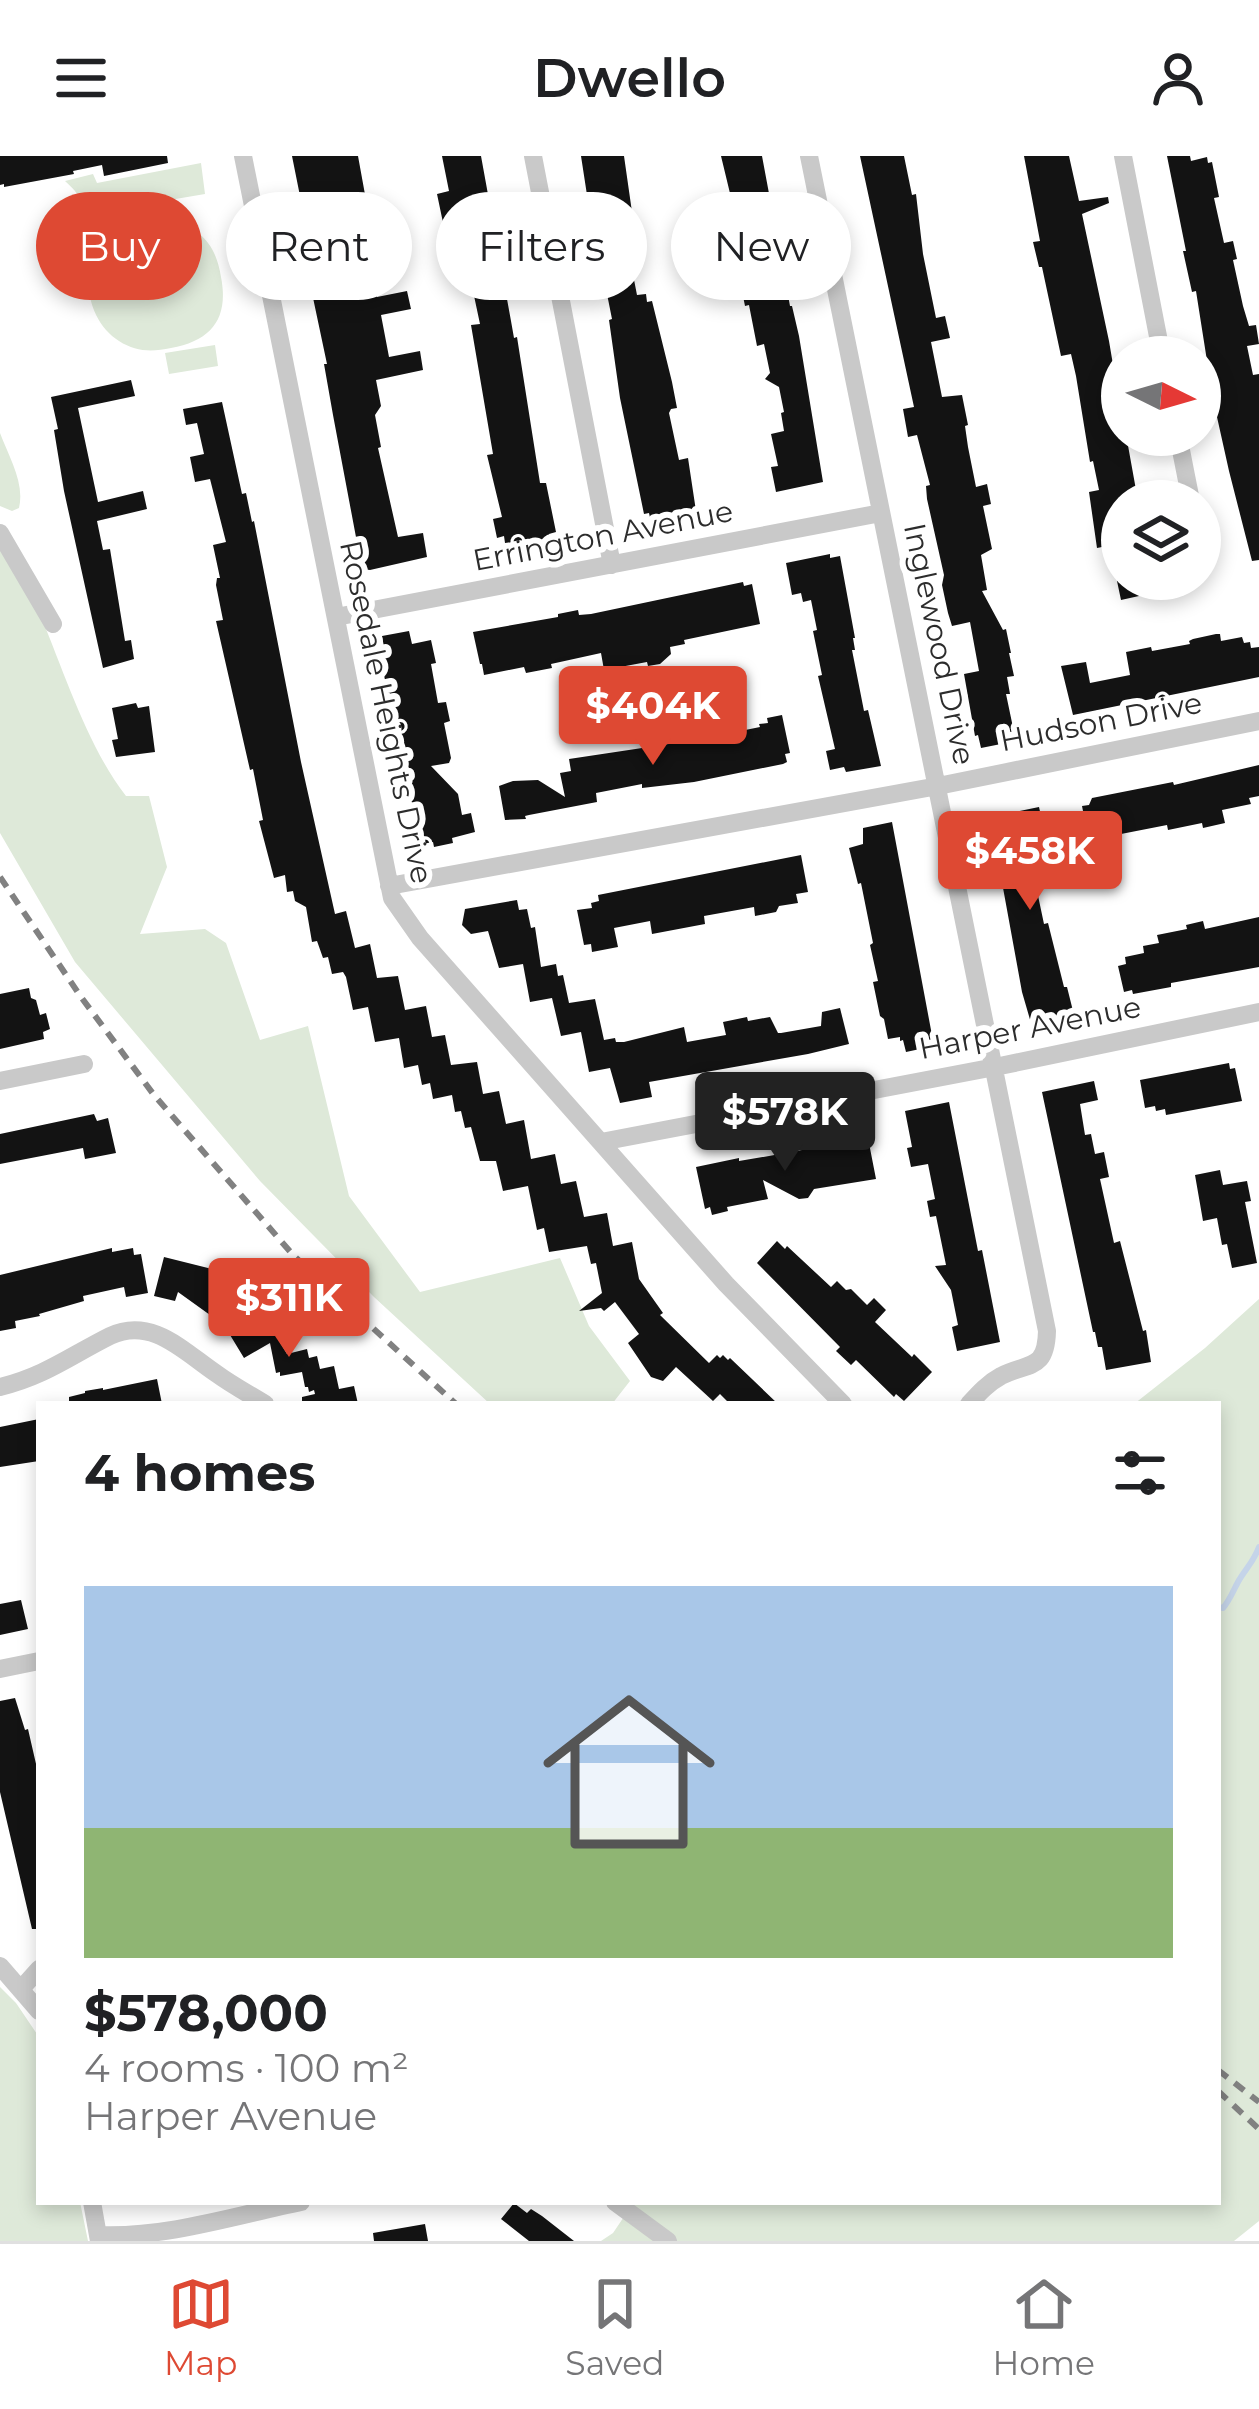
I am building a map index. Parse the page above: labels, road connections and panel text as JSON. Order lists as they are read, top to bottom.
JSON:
{
  "streets": {
    "street": [
      "Errington Avenue",
      "Inglewood Drive",
      "Rosedale Heights Drive",
      "Hudson Drive",
      "Harper Avenue"
    ]
  },
  "crossings": [
    ["Errington Avenue", "Inglewood Drive"],
    ["Errington Avenue", "Rosedale Heights Drive"],
    ["Inglewood Drive", "Hudson Drive"],
    ["Inglewood Drive", "Harper Avenue"],
    ["Rosedale Heights Drive", "Hudson Drive"],
    ["Rosedale Heights Drive", "Harper Avenue"]
  ],
  "north": "right",
  "page": {
    "header": "Dwello",
    "chip": [
      "Buy",
      "Rent",
      "Filters",
      "New"
    ],
    "price": [
      "$404K",
      "$458K",
      "$578K",
      "$311K"
    ],
    "heading": "4 homes",
    "list": [
      {
        "name": "$578,000",
        "note": "4 rooms · 100 m² · Harper Avenue"
      }
    ],
    "tabs": ["Map", "Saved", "Home"]
  }
}
